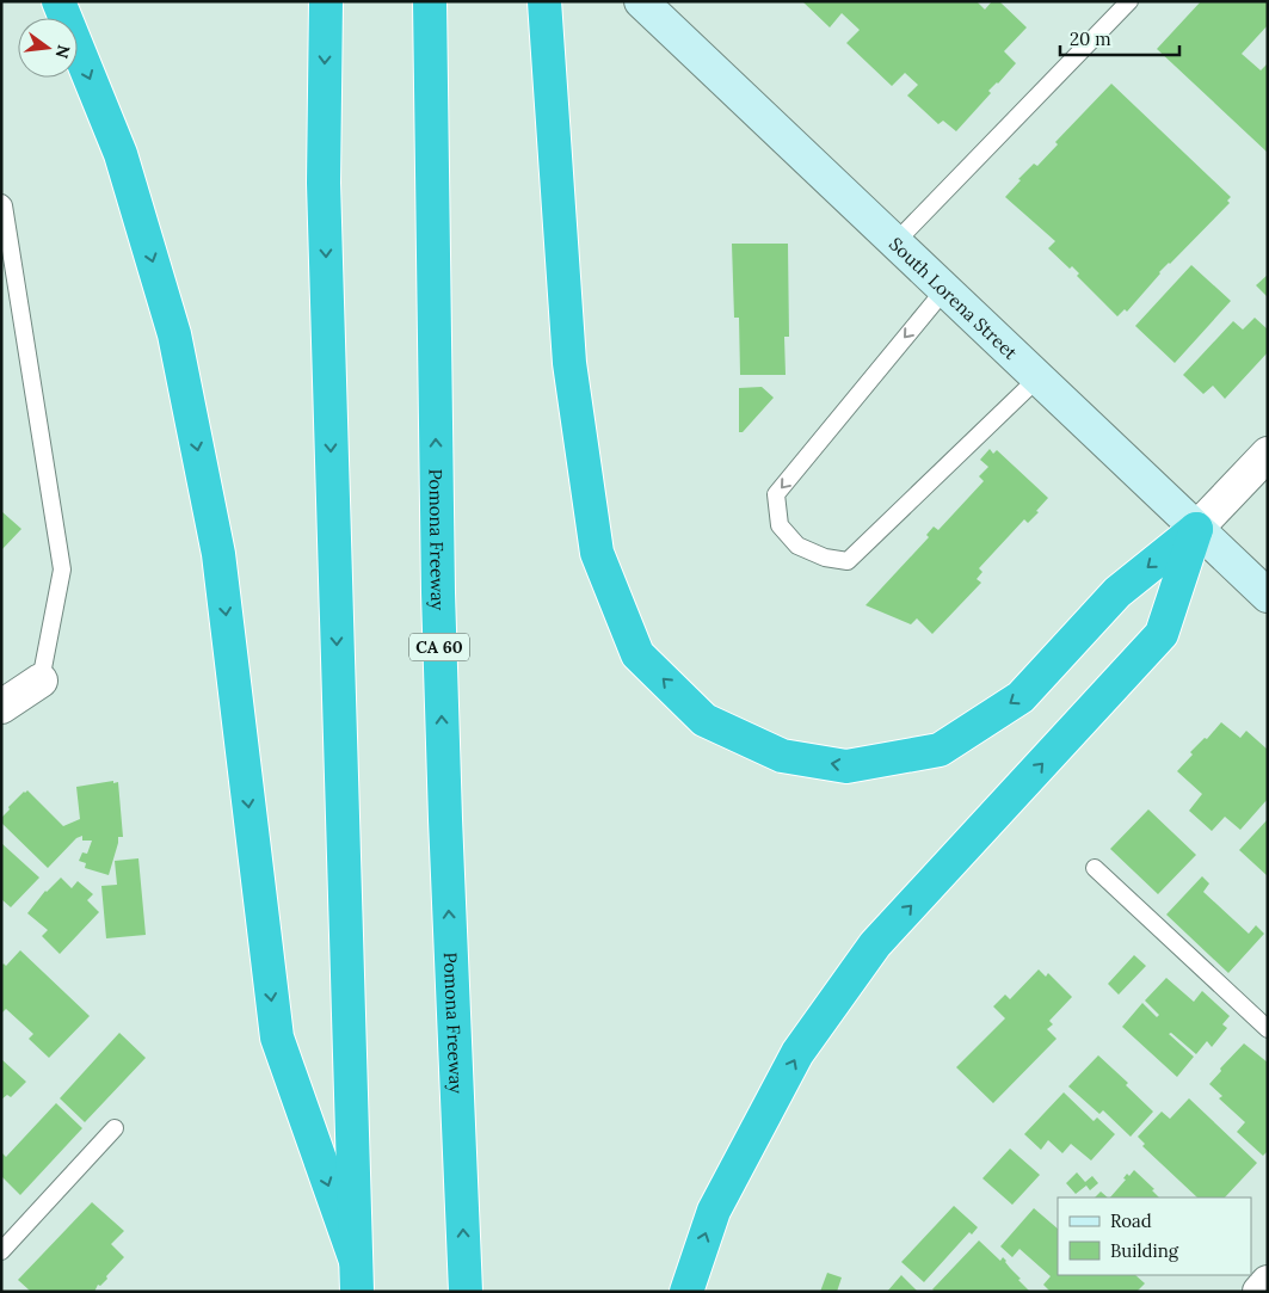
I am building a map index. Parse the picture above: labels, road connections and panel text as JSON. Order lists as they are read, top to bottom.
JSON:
{
  "streets": {
    "highway": ["Pomona Freeway", "CA 60"],
    "main road": ["South Lorena Street"]
  },
  "legend": ["Road", "Building"],
  "scale_bar": "20 m",
  "north": "right"
}
